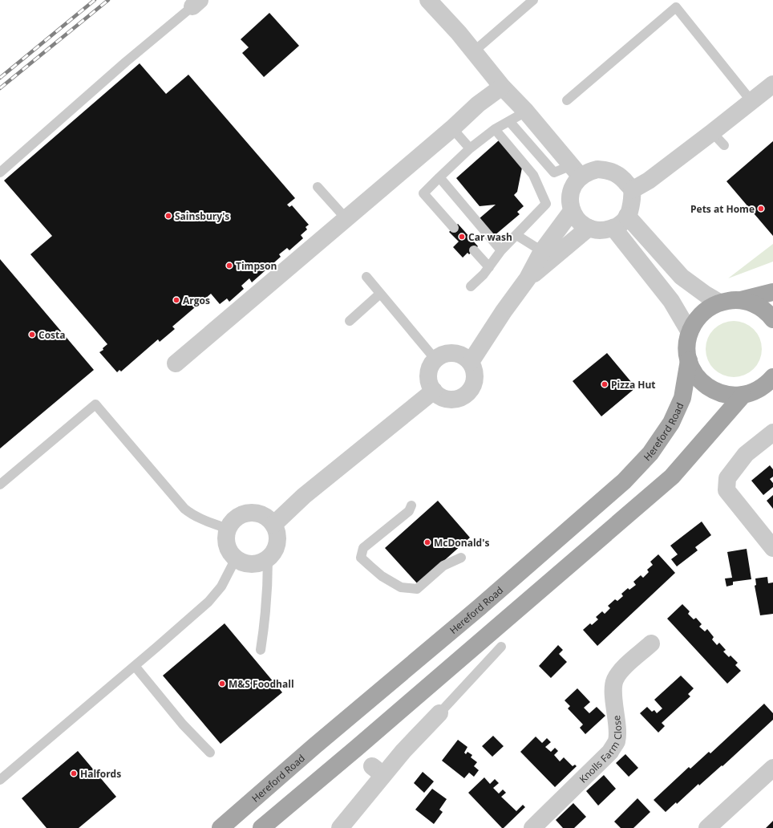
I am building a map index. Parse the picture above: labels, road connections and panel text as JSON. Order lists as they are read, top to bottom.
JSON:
{
  "streets": {
    "main road": ["Hereford Road"],
    "street": ["Knolls Farm Close"]
  },
  "places": [
    "Pets at Home",
    "Sainsbury's",
    "Car wash",
    "Timpson",
    "Argos",
    "Costa",
    "Pizza Hut",
    "McDonald's",
    "M&S Foodhall",
    "Halfords"
  ]
}
